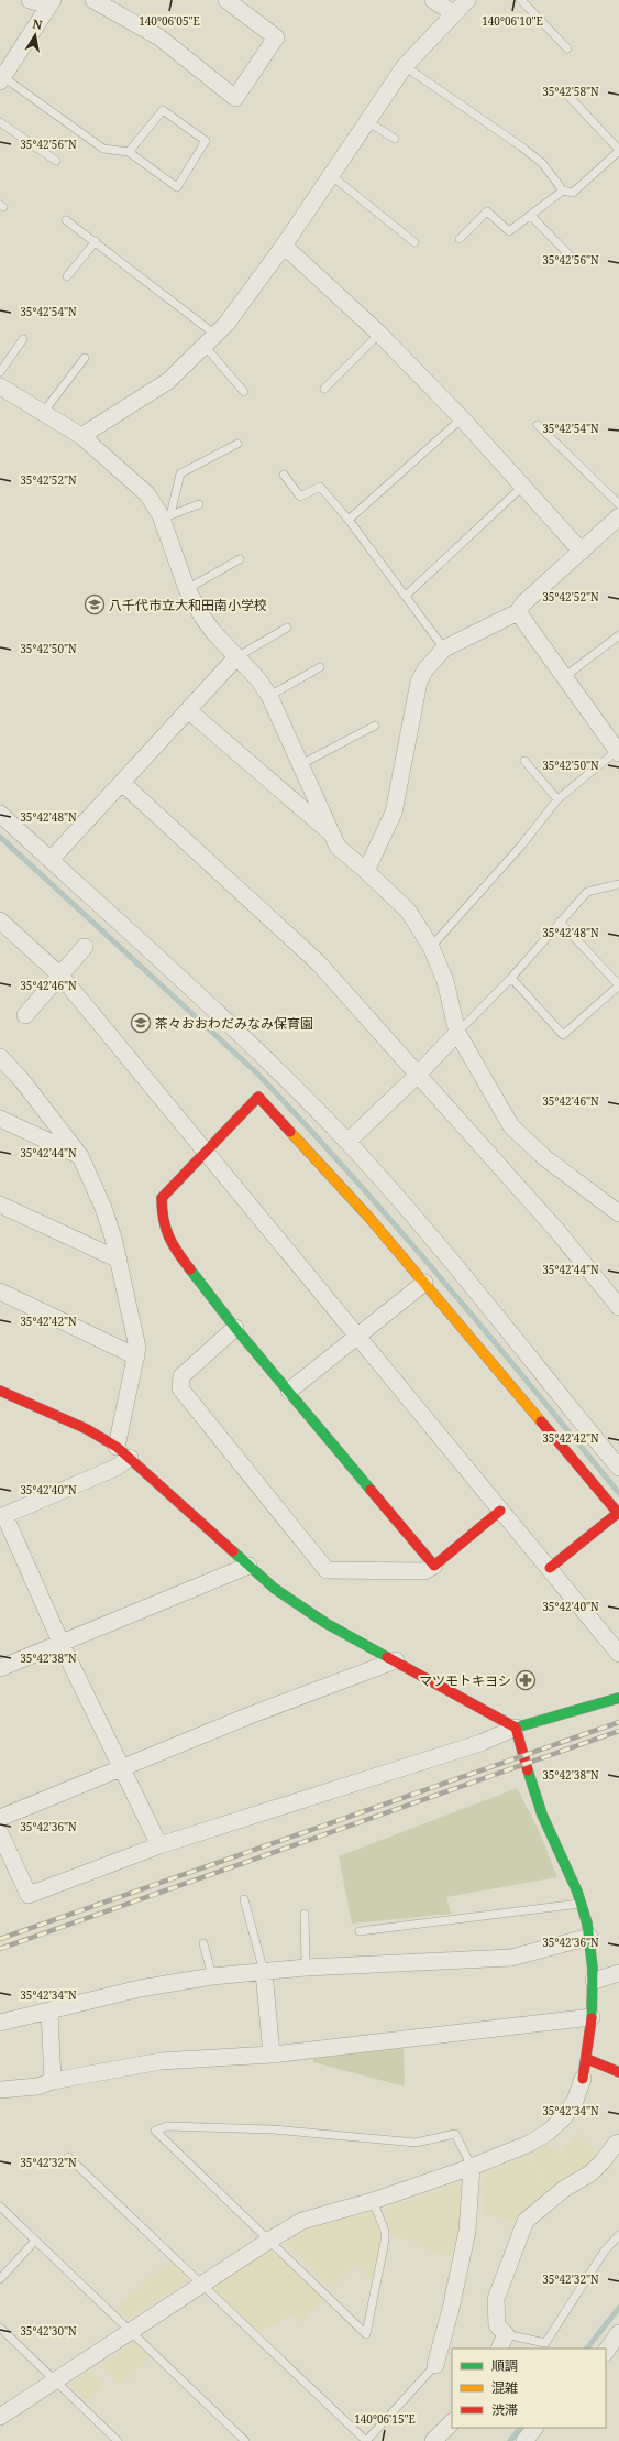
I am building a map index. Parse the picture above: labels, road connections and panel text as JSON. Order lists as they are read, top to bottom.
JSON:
{
  "places": {
    "school or university": ["八千代市立大和田南小学校", "茶々おおわだみなみ保育園"],
    "pharmacy": ["マツモトキヨシ"]
  },
  "legend": ["順調", "混雑", "渋滞"],
  "north": "top",
  "coordinates": [
    "140°06'05\"E",
    "140°06'10\"E",
    "35°42'58\"N",
    "35°42'56\"N",
    "35°42'54\"N",
    "35°42'52\"N",
    "35°42'50\"N",
    "35°42'48\"N",
    "35°42'46\"N",
    "35°42'44\"N",
    "35°42'42\"N",
    "35°42'40\"N",
    "35°42'38\"N",
    "35°42'36\"N",
    "35°42'34\"N",
    "35°42'32\"N",
    "35°42'30\"N",
    "140°06'15\"E"
  ]
}
